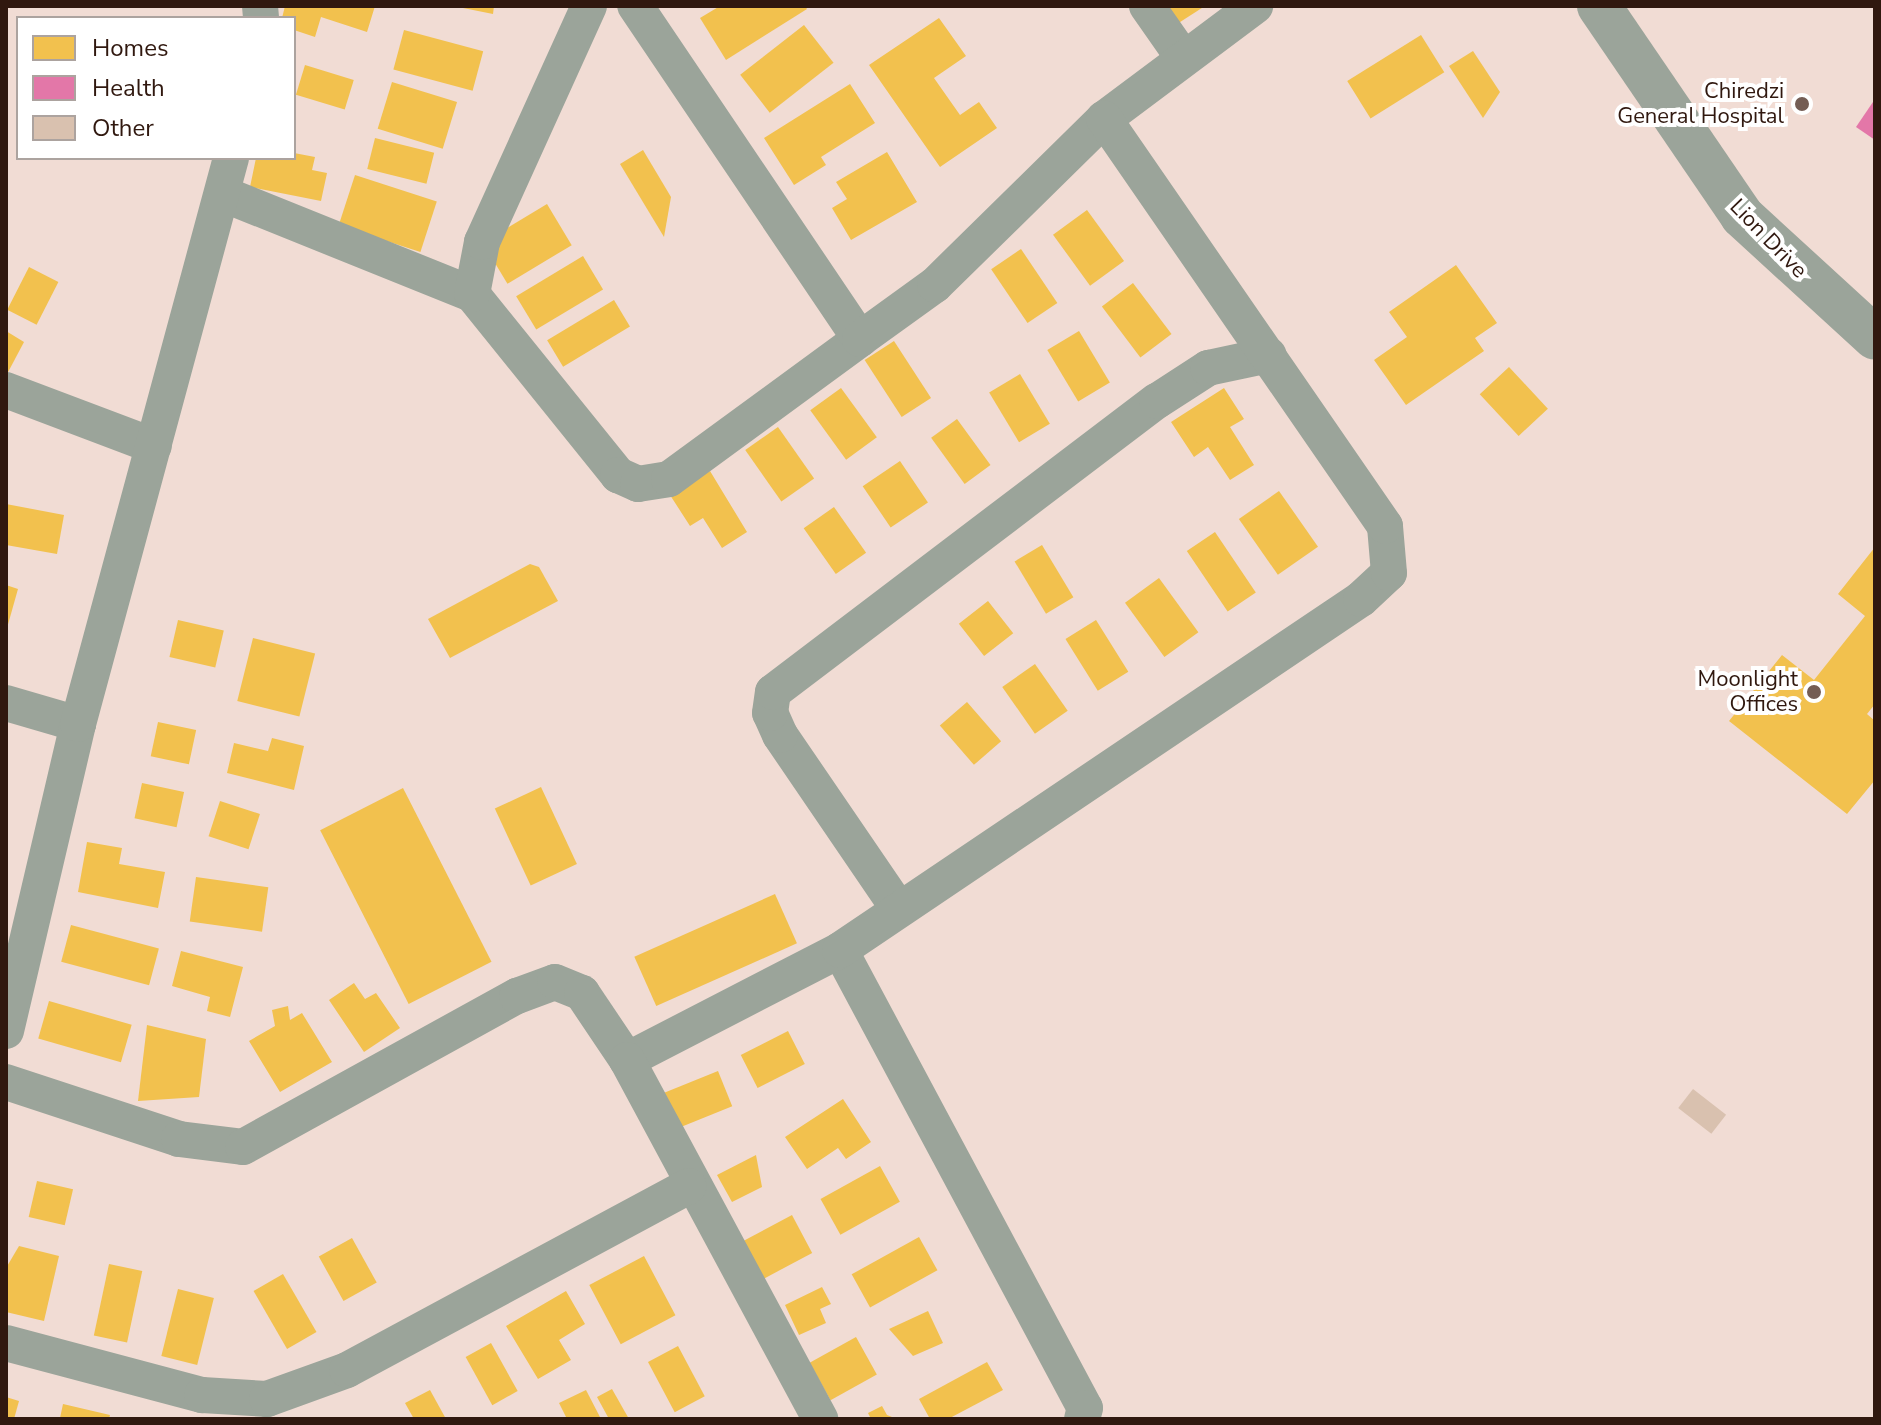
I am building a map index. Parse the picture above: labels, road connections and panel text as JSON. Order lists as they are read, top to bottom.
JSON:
{
  "streets": {
    "street": ["Lion Drive"]
  },
  "places": ["Chiredzi General Hospital", "Moonlight Offices"],
  "legend": ["Homes", "Health", "Other"]
}
